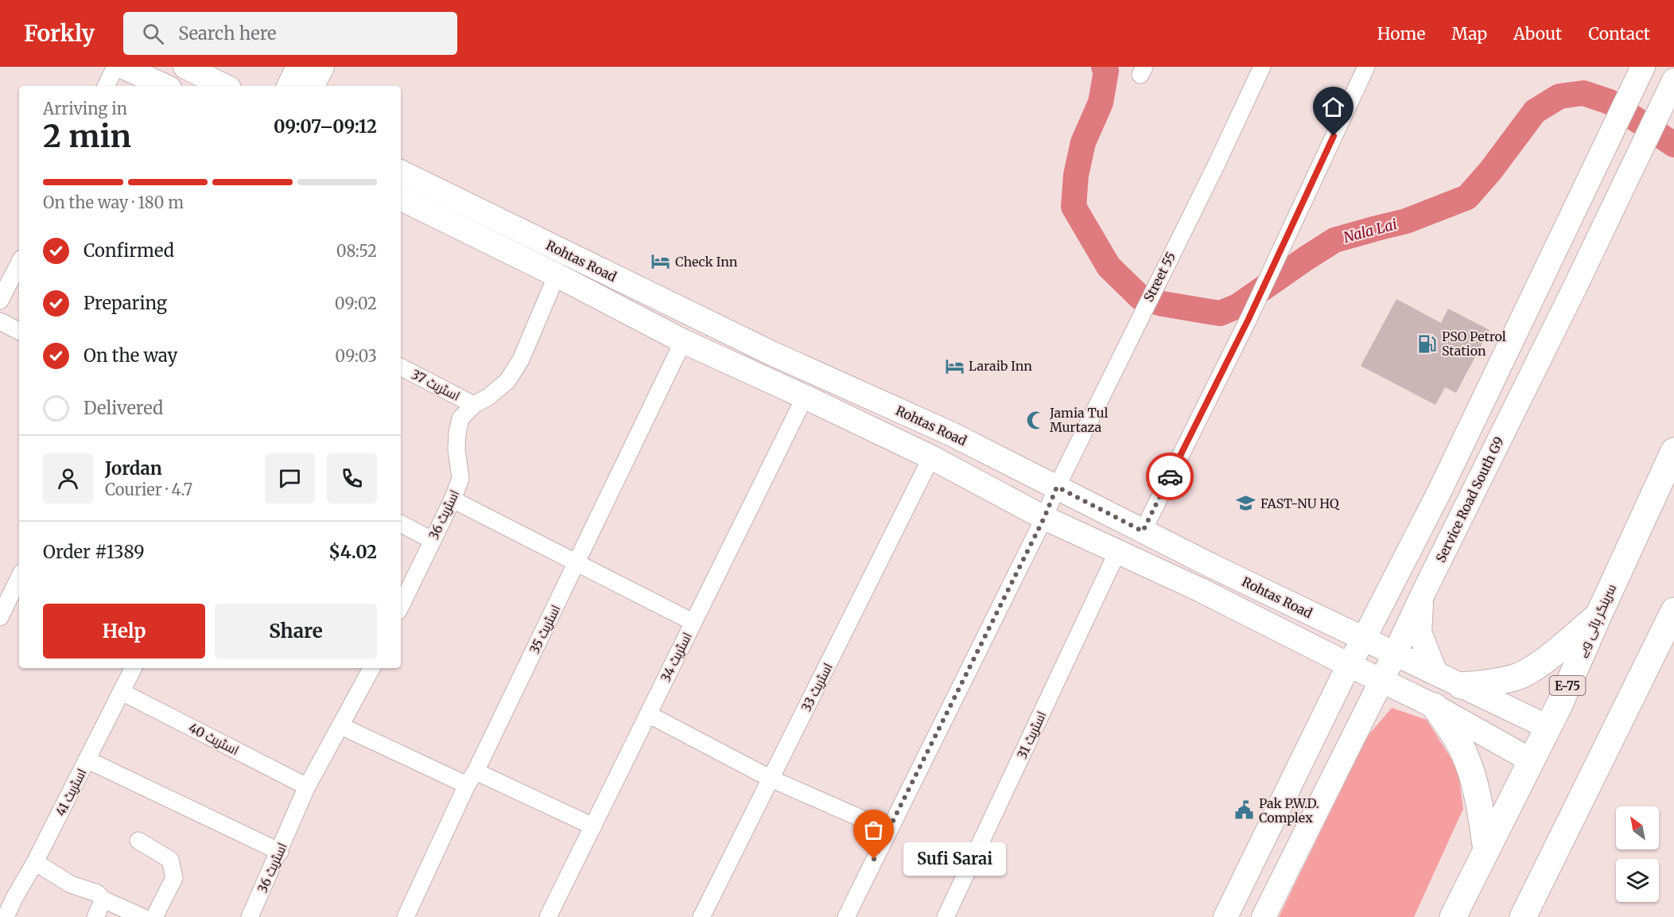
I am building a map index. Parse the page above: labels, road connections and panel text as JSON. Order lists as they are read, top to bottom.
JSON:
{
  "streets": {
    "highway": ["سرینگر ہائی وے", "E-75"],
    "main road": ["Rohtas Road", "Service Road South G9"],
    "street": [
      "Street 55",
      "اسٹریٹ 37",
      "اسٹریٹ 36",
      "اسٹریٹ 35",
      "اسٹریٹ 34",
      "اسٹریٹ 33",
      "اسٹریٹ 31",
      "اسٹریٹ 40",
      "اسٹریٹ 41"
    ]
  },
  "crossings": [
    ["Rohtas Road", "Street 55"],
    ["Rohtas Road", "Service Road South G9"],
    ["Rohtas Road", "اسٹریٹ 36"],
    ["Rohtas Road", "سرینگر ہائی وے"],
    ["Rohtas Road", "اسٹریٹ 35"],
    ["Rohtas Road", "اسٹریٹ 34"],
    ["Rohtas Road", "اسٹریٹ 33"],
    ["Rohtas Road", "اسٹریٹ 31"],
    ["اسٹریٹ 37", "اسٹریٹ 36"],
    ["اسٹریٹ 36", "اسٹریٹ 40"],
    ["اسٹریٹ 40", "اسٹریٹ 41"]
  ],
  "water": ["Nala Lai"],
  "places": {
    "hotel": ["Check Inn", "Laraib Inn"],
    "fuel station": ["PSO Petrol Station"],
    "mosque": ["Jamia Tul Murtaza"],
    "school or university": ["FAST-NU HQ"],
    "public building": ["Pak P.W.D. Complex"],
    "other": ["Sufi Sarai"]
  },
  "north": "top left",
  "page": {
    "header": "Forkly",
    "search": "Search here",
    "nav": [
      "Home",
      "Map",
      "About",
      "Contact"
    ],
    "heading": ["2 min", "Arriving in", "09:07–09:12"],
    "panel": [
      "Jordan",
      "Courier · 4.7",
      "Order #1389",
      "$4.02"
    ],
    "bar": "On the way · 180 m",
    "list": [
      ["Confirmed", "08:52"],
      ["Preparing", "09:02"],
      ["On the way", "09:03"],
      "Delivered"
    ],
    "buttons": ["Help", "Share"],
    "bubble": "Sufi Sarai"
  }
}
